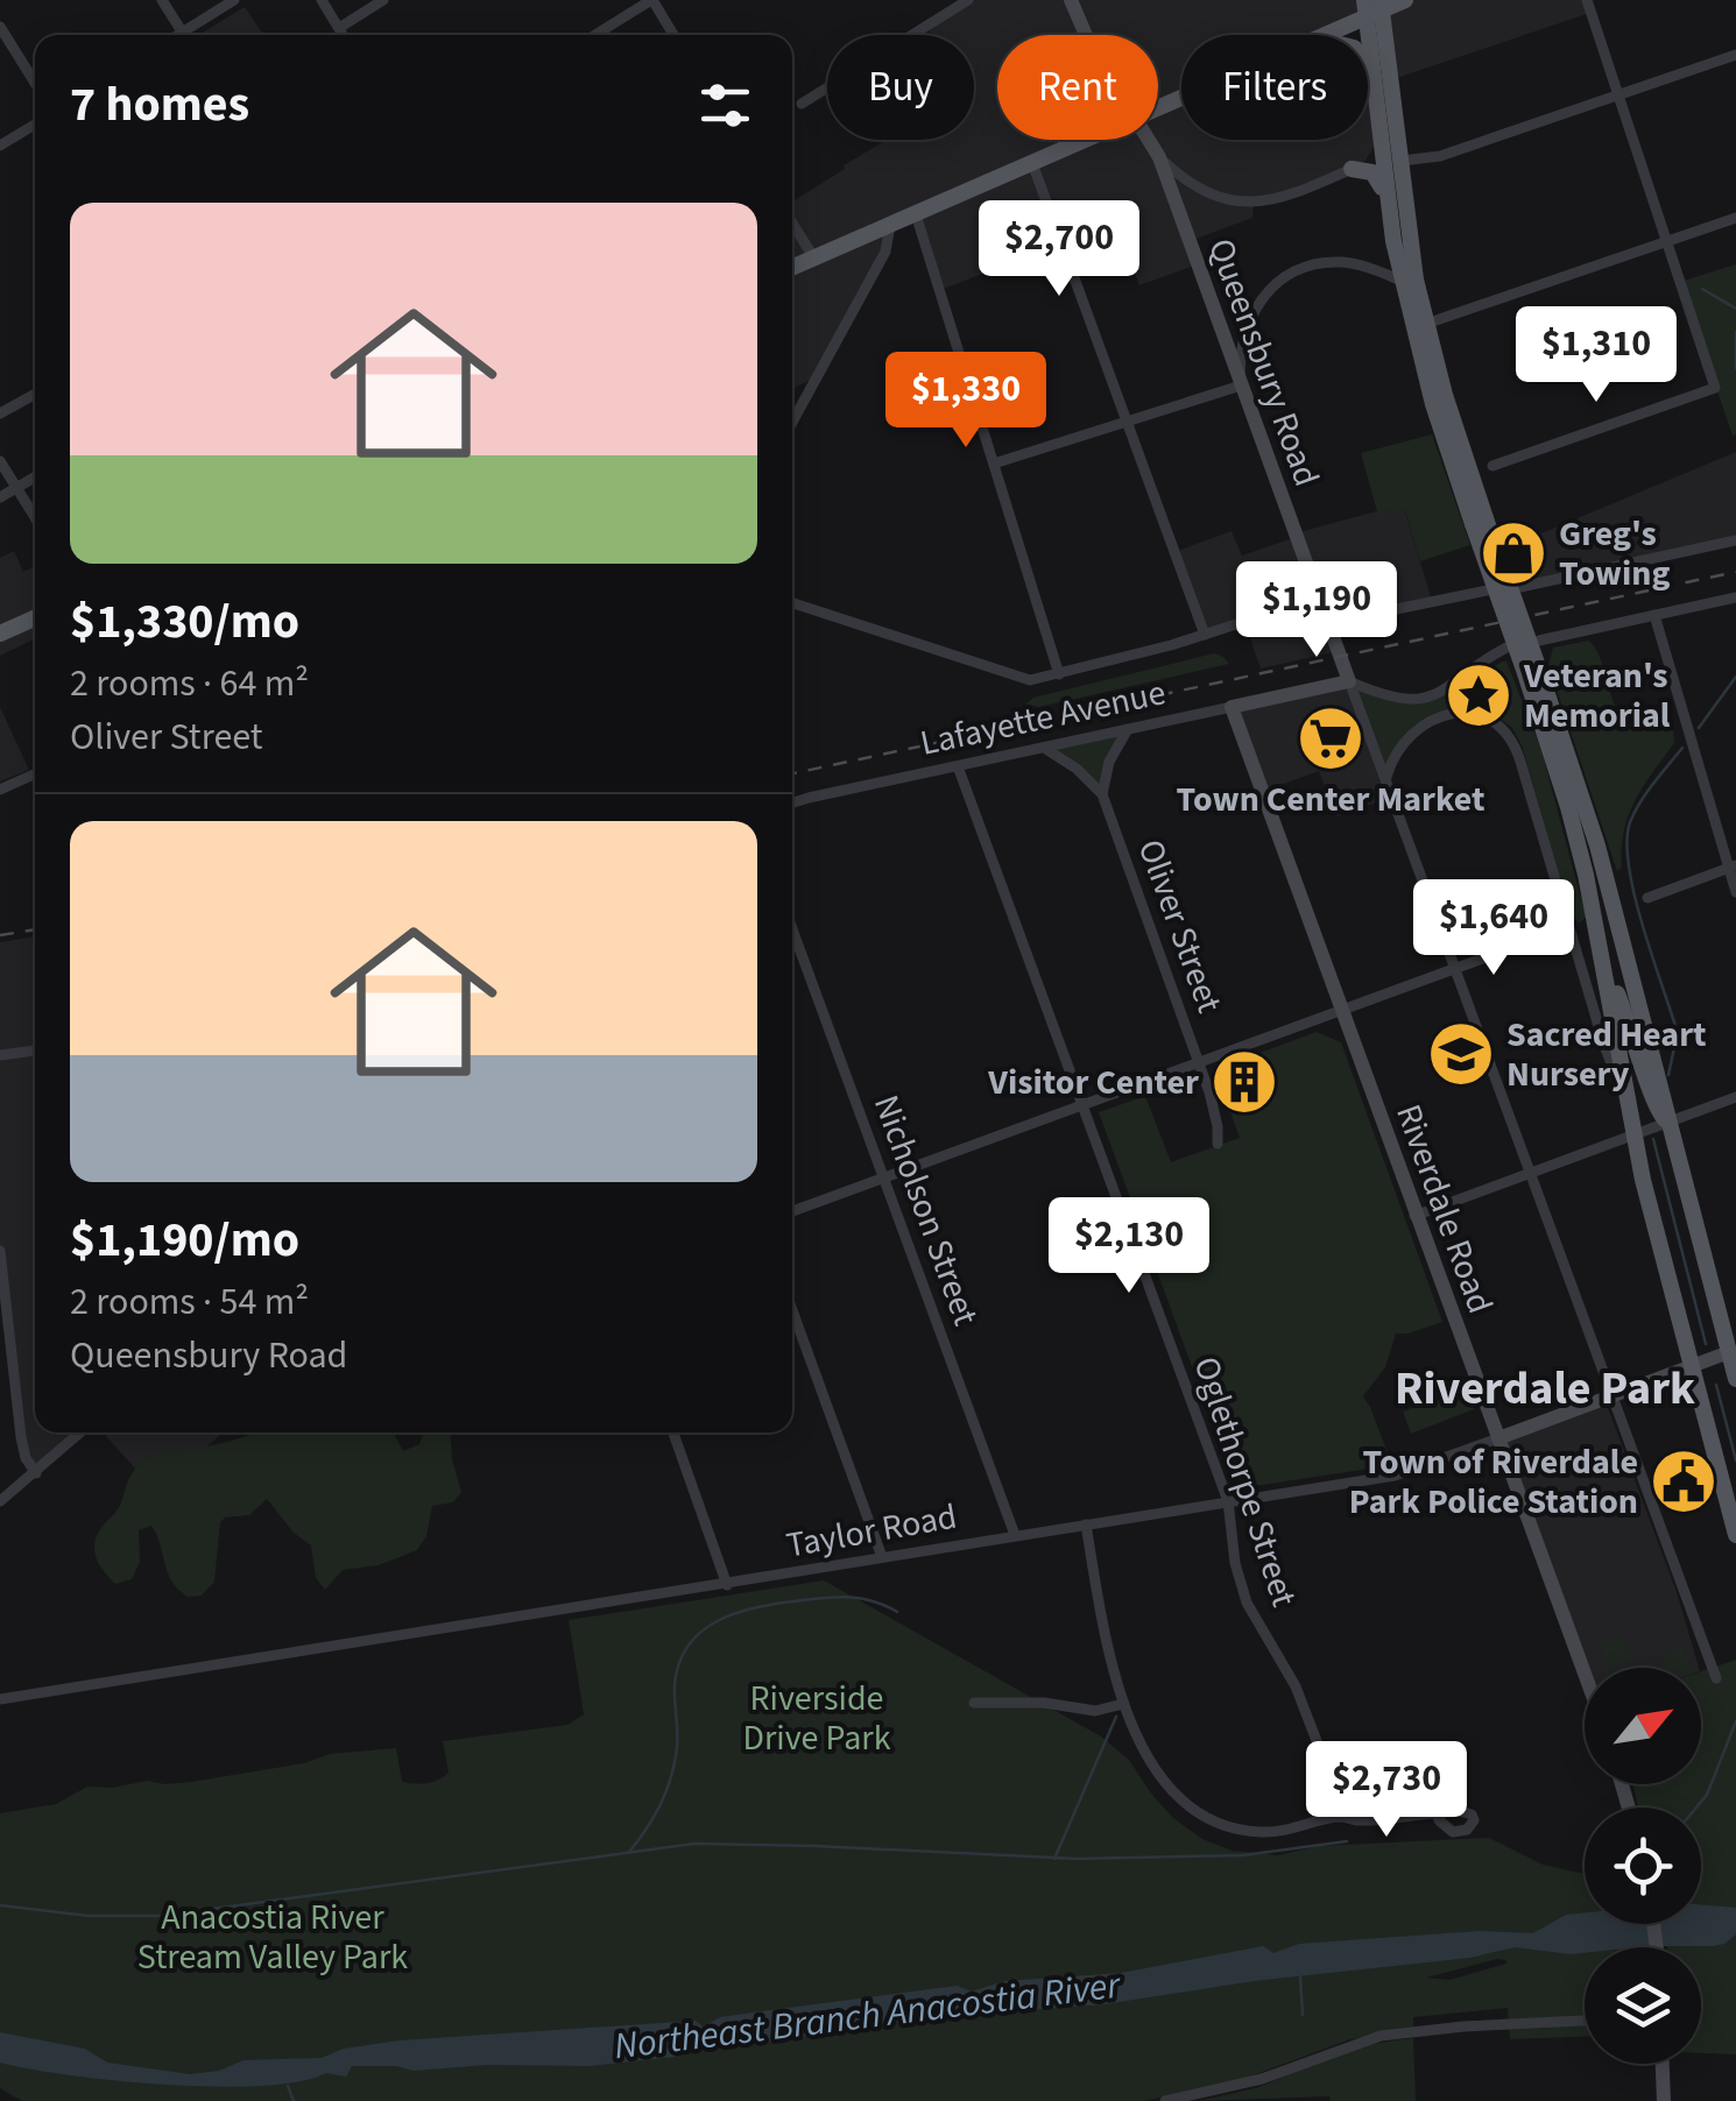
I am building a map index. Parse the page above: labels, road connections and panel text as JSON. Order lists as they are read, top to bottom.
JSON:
{
  "streets": {
    "street": [
      "Queensbury Road",
      "Lafayette Avenue",
      "Oliver Street",
      "Riverdale Road",
      "Nicholson Street",
      "Oglethorpe Street",
      "Taylor Road"
    ]
  },
  "crossings": [
    ["Queensbury Road", "Lafayette Avenue"],
    ["Queensbury Road", "Taylor Road"],
    ["Lafayette Avenue", "Riverdale Road"],
    ["Lafayette Avenue", "Oglethorpe Street"],
    ["Riverdale Road", "Taylor Road"],
    ["Nicholson Street", "Taylor Road"],
    ["Oglethorpe Street", "Taylor Road"]
  ],
  "districts": ["Riverdale Park"],
  "water": ["Northeast Branch Anacostia River"],
  "parks": ["Riverside Drive Park", "Anacostia River Stream Valley Park"],
  "places": {
    "shop": ["Greg's Towing"],
    "place": ["Veteran's Memorial"],
    "supermarket": ["Town Center Market"],
    "school or university": ["Sacred Heart Nursery"],
    "building": ["Visitor Center"],
    "public building": ["Town of Riverdale Park Police Station"]
  },
  "north": "top right",
  "page": {
    "chip": ["Buy", "Rent", "Filters"],
    "heading": "7 homes",
    "list": [
      {
        "name": "$1,330/mo",
        "note": "2 rooms · 64 m² · Oliver Street"
      },
      {
        "name": "$1,190/mo",
        "note": "2 rooms · 54 m² · Queensbury Road"
      }
    ],
    "price": [
      "$2,700",
      "$1,310",
      "$1,330",
      "$1,190",
      "$1,640",
      "$2,130",
      "$2,730"
    ]
  }
}
